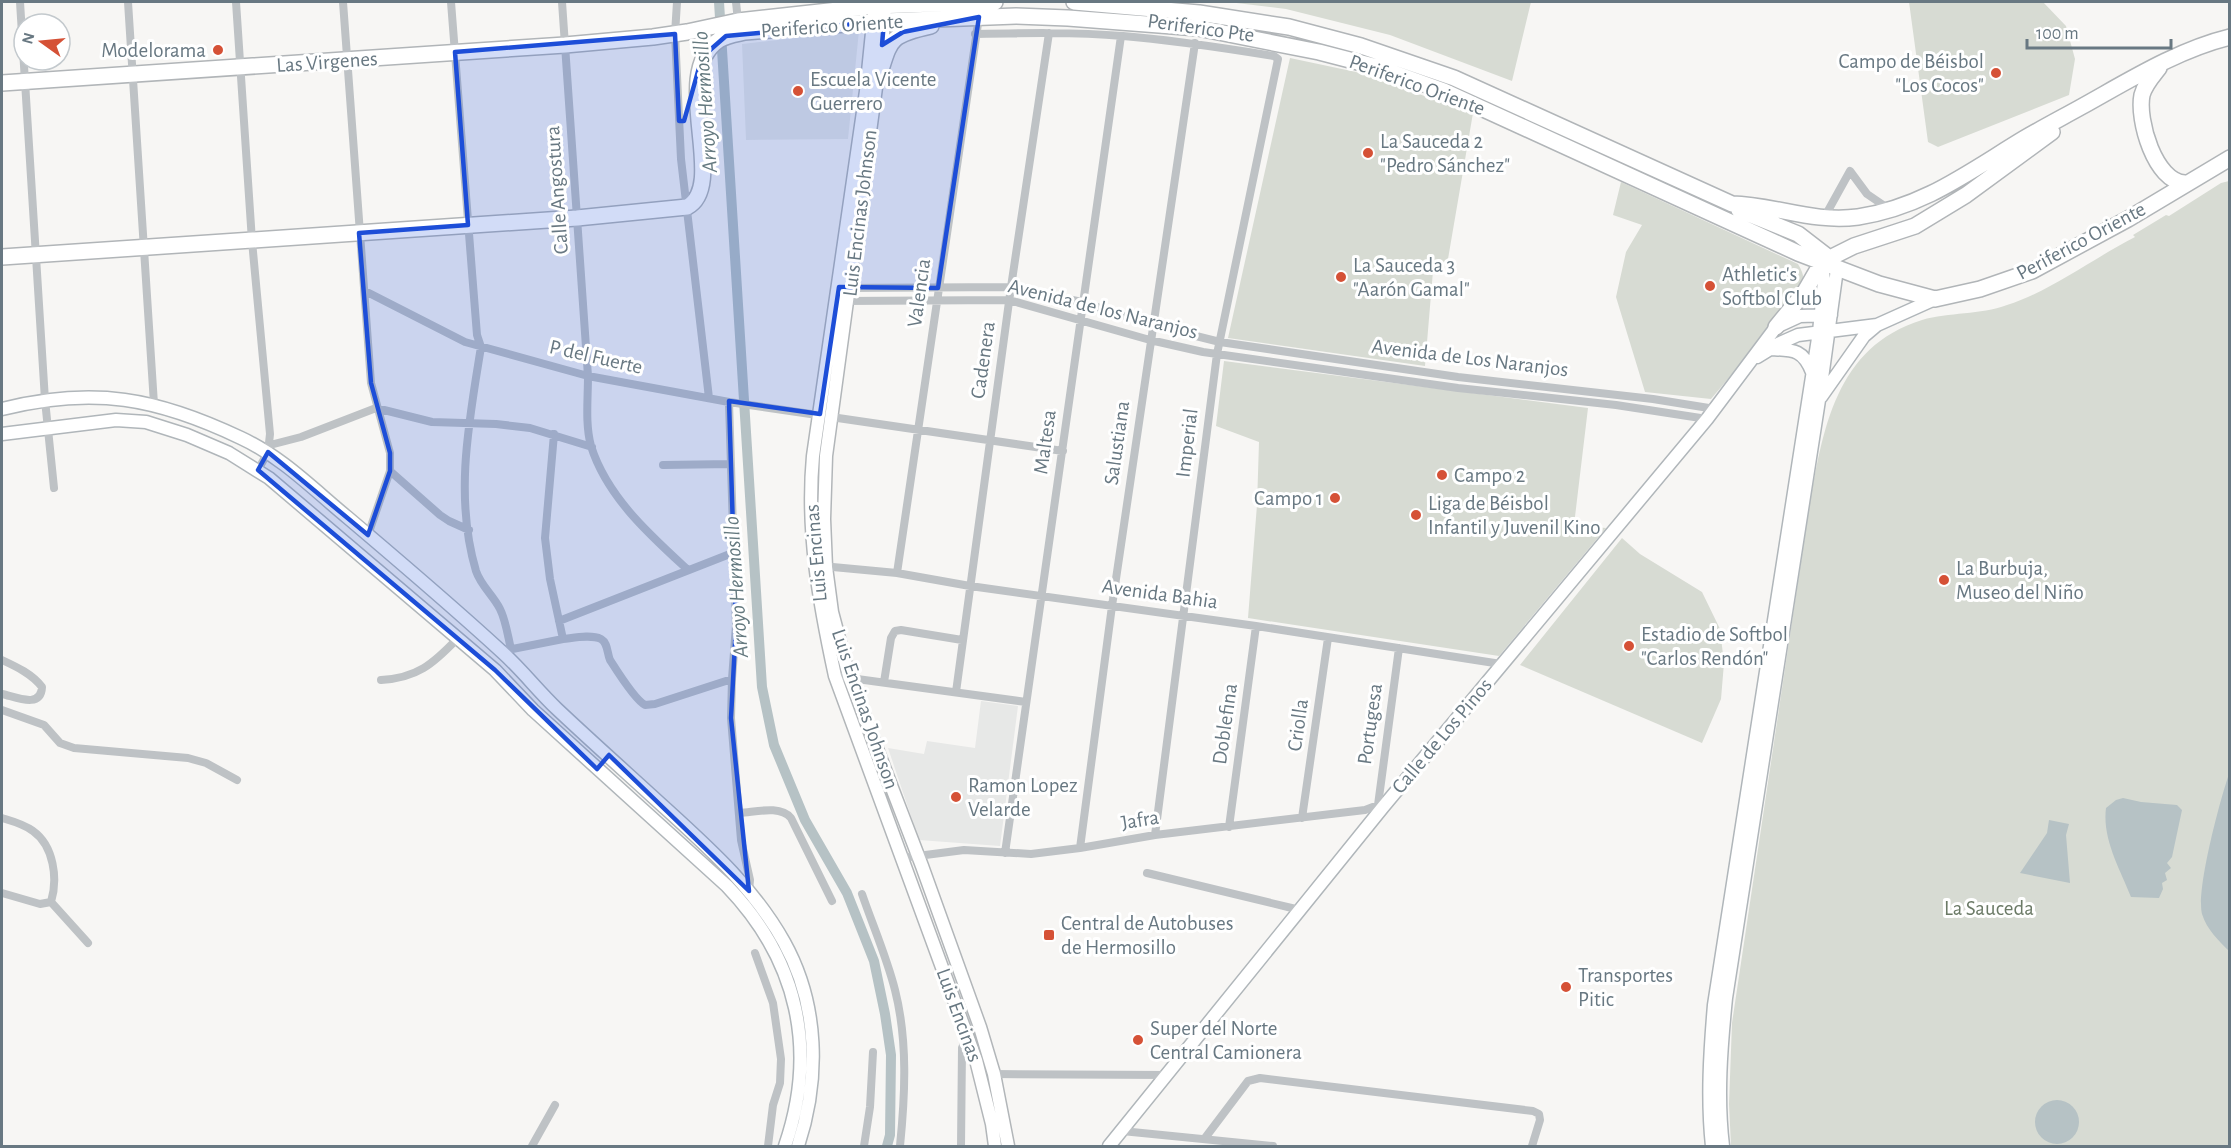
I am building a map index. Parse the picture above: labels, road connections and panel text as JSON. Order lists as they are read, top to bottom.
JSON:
{
  "streets": {
    "highway": ["Periferico Oriente", "Las Virgenes"],
    "main road": ["Luis Encinas Johnson", "Luis Encinas", "Calle de Los Pinos"],
    "street": [
      "Periferico Pte",
      "Calle Angostura",
      "Valencia",
      "Avenida de los Naranjos",
      "P del Fuerte",
      "Avenida de Los Naranjos",
      "Cadenera",
      "Maltesa",
      "Salustiana",
      "Imperial",
      "Avenida Bahia",
      "Doblefina",
      "Portugesa",
      "Criolla",
      "Jafra"
    ]
  },
  "crossings": [
    ["Periferico Oriente", "Las Virgenes"],
    ["Periferico Oriente", "Luis Encinas Johnson"],
    ["Periferico Oriente", "Valencia"],
    ["Periferico Pte", "Valencia"],
    ["Periferico Pte", "Cadenera"],
    ["Periferico Pte", "Maltesa"],
    ["Periferico Pte", "Salustiana"],
    ["Periferico Pte", "Imperial"],
    ["Las Virgenes", "Calle Angostura"],
    ["Calle Angostura", "P del Fuerte"],
    ["Luis Encinas Johnson", "Avenida de los Naranjos"],
    ["Luis Encinas Johnson", "P del Fuerte"],
    ["Luis Encinas Johnson", "Luis Encinas"],
    ["Luis Encinas Johnson", "Avenida Bahia"],
    ["Luis Encinas Johnson", "Jafra"],
    ["Valencia", "Avenida de los Naranjos"],
    ["Valencia", "P del Fuerte"],
    ["Valencia", "Avenida Bahia"],
    ["Avenida de los Naranjos", "Avenida de Los Naranjos"],
    ["Avenida de los Naranjos", "Cadenera"],
    ["Avenida de los Naranjos", "Maltesa"],
    ["Avenida de los Naranjos", "Salustiana"],
    ["Avenida de los Naranjos", "Imperial"],
    ["Avenida de los Naranjos", "Luis Encinas"],
    ["P del Fuerte", "Cadenera"],
    ["P del Fuerte", "Maltesa"],
    ["P del Fuerte", "Luis Encinas"],
    ["Avenida de Los Naranjos", "Imperial"],
    ["Avenida de Los Naranjos", "Calle de Los Pinos"],
    ["Cadenera", "Avenida Bahia"],
    ["Maltesa", "Avenida Bahia"],
    ["Maltesa", "Jafra"],
    ["Salustiana", "Avenida Bahia"],
    ["Salustiana", "Jafra"],
    ["Imperial", "Avenida Bahia"],
    ["Imperial", "Jafra"],
    ["Luis Encinas", "Avenida Bahia"],
    ["Luis Encinas", "Jafra"],
    ["Avenida Bahia", "Doblefina"],
    ["Avenida Bahia", "Portugesa"],
    ["Avenida Bahia", "Criolla"],
    ["Avenida Bahia", "Calle de Los Pinos"],
    ["Doblefina", "Jafra"],
    ["Portugesa", "Calle de Los Pinos"],
    ["Portugesa", "Jafra"],
    ["Criolla", "Jafra"],
    ["Calle de Los Pinos", "Jafra"]
  ],
  "water": ["Arroyo Hermosillo"],
  "parks": ["La Sauceda"],
  "places": {
    "other": [
      "Modelorama",
      "Campo de Béisbol \"Los Cocos\"",
      "Escuela Vicente Guerrero",
      "La Sauceda 2 \"Pedro Sánchez\"",
      "La Sauceda 3 \"Aarón Gamal\"",
      "Athletic's Softbol Club",
      "Campo 2",
      "Campo 1",
      "Liga de Béisbol Infantil y Juvenil Kino",
      "La Burbuja, Museo del Niño",
      "Estadio de Softbol \"Carlos Rendón\"",
      "Ramon Lopez Velarde",
      "Transportes Pitic",
      "Super del Norte Central Camionera"
    ],
    "transit": ["Central de Autobuses de Hermosillo"]
  },
  "scale_bar": "100 m",
  "north": "left"
}
